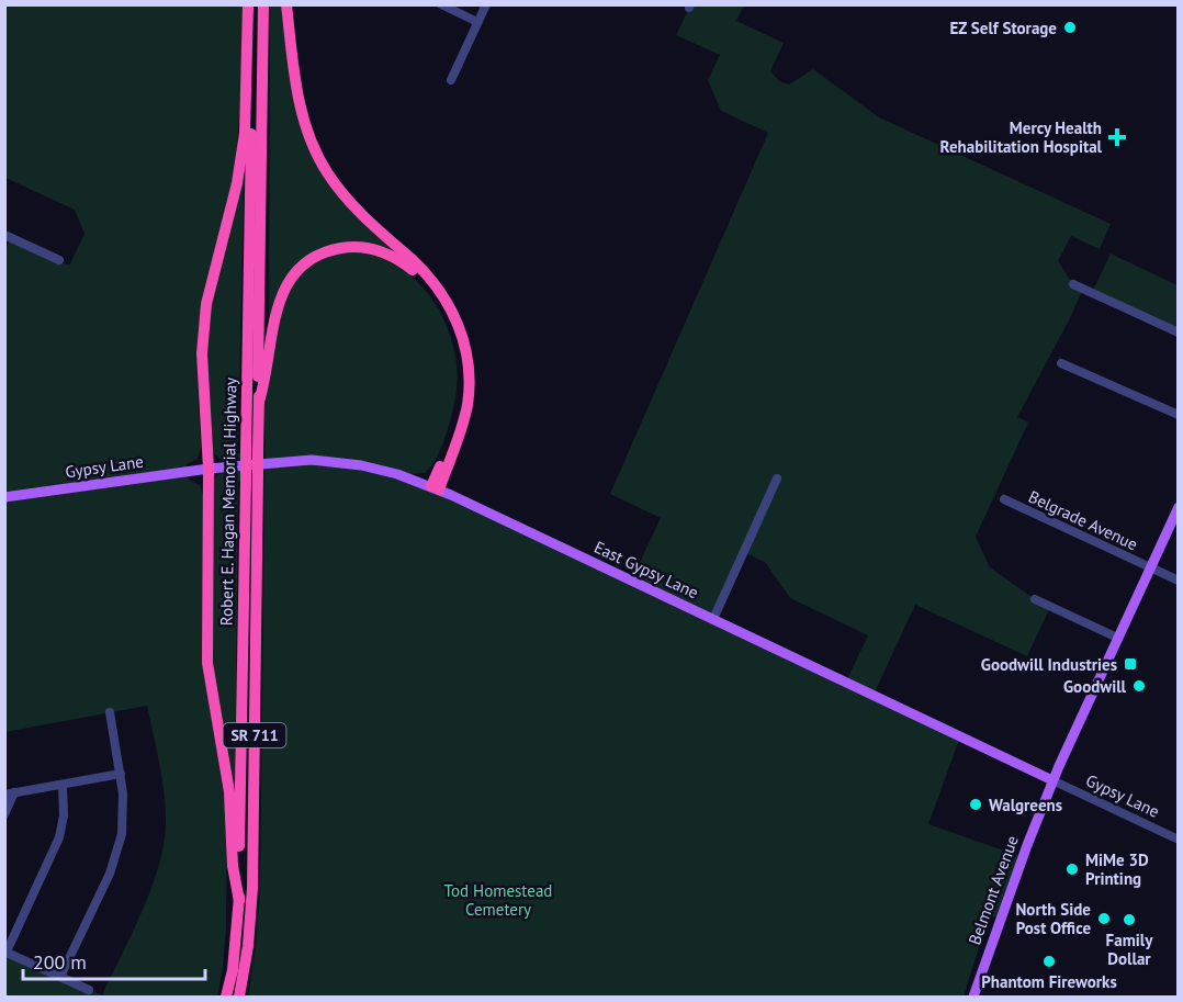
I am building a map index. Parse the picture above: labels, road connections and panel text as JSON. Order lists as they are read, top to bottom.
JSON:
{
  "streets": {
    "highway": ["Robert E. Hagan Memorial Highway", "SR 711"],
    "main road": ["Gypsy Lane", "East Gypsy Lane", "Belmont Avenue"],
    "street": ["Belgrade Avenue"]
  },
  "crossings": [
    ["Gypsy Lane", "East Gypsy Lane"],
    ["Gypsy Lane", "Belmont Avenue"],
    ["Belgrade Avenue", "Belmont Avenue"],
    ["East Gypsy Lane", "Belmont Avenue"]
  ],
  "parks": ["Tod Homestead Cemetery"],
  "places": {
    "other": [
      "EZ Self Storage",
      "Goodwill",
      "Walgreens",
      "MiMe 3D Printing",
      "North Side Post Office",
      "Family Dollar",
      "Phantom Fireworks"
    ],
    "health": ["Mercy Health Rehabilitation Hospital"],
    "transit": ["Goodwill Industries"]
  },
  "scale_bar": "200 m"
}
